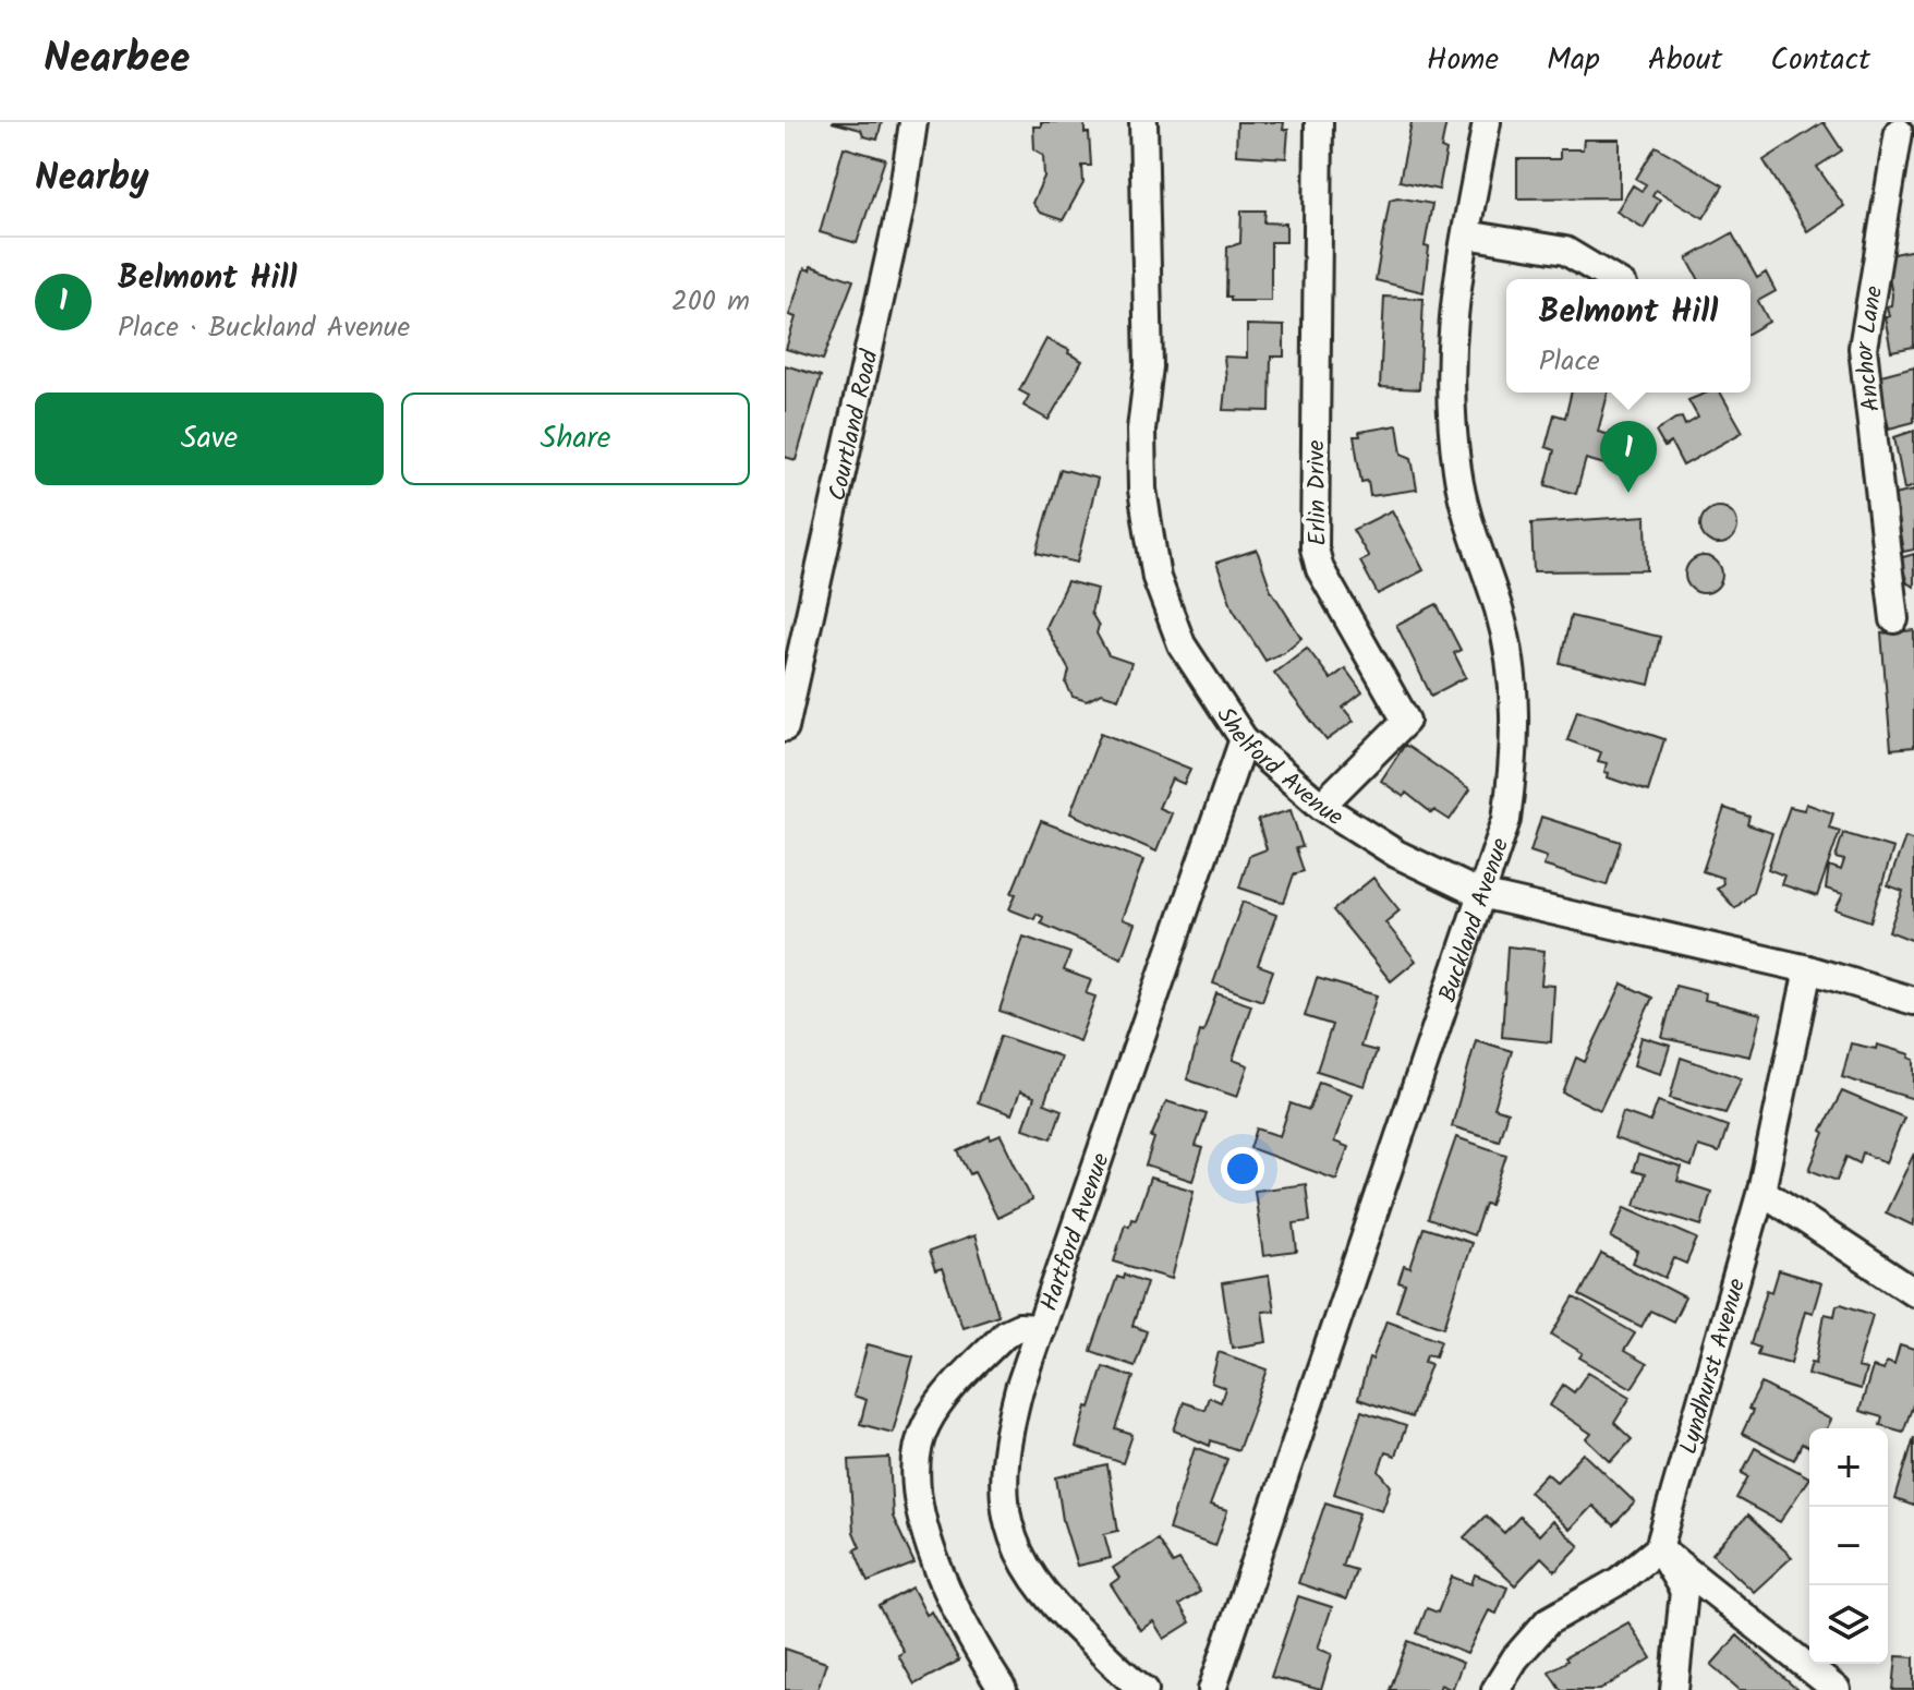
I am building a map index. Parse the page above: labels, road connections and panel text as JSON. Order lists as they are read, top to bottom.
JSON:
{
  "streets": {
    "street": [
      "Anchor Lane",
      "Courtland Road",
      "Erlin Drive",
      "Shelford Avenue",
      "Buckland Avenue",
      "Hartford Avenue",
      "Lyndhurst Avenue"
    ]
  },
  "crossings": [
    ["Erlin Drive", "Shelford Avenue"],
    ["Shelford Avenue", "Buckland Avenue"],
    ["Shelford Avenue", "Hartford Avenue"],
    ["Shelford Avenue", "Lyndhurst Avenue"]
  ],
  "page": {
    "header": "Nearbee",
    "nav": [
      "Home",
      "Map",
      "About",
      "Contact"
    ],
    "heading": "Nearby",
    "list": [
      {
        "mark": "1",
        "name": "Belmont Hill",
        "note": "Place · Buckland Avenue",
        "value": "200 m"
      }
    ],
    "popup": ["Belmont Hill", "Place"],
    "buttons": ["Save", "Share"],
    "pins": "1",
    "map_buttons": ["+", "−"]
  }
}
